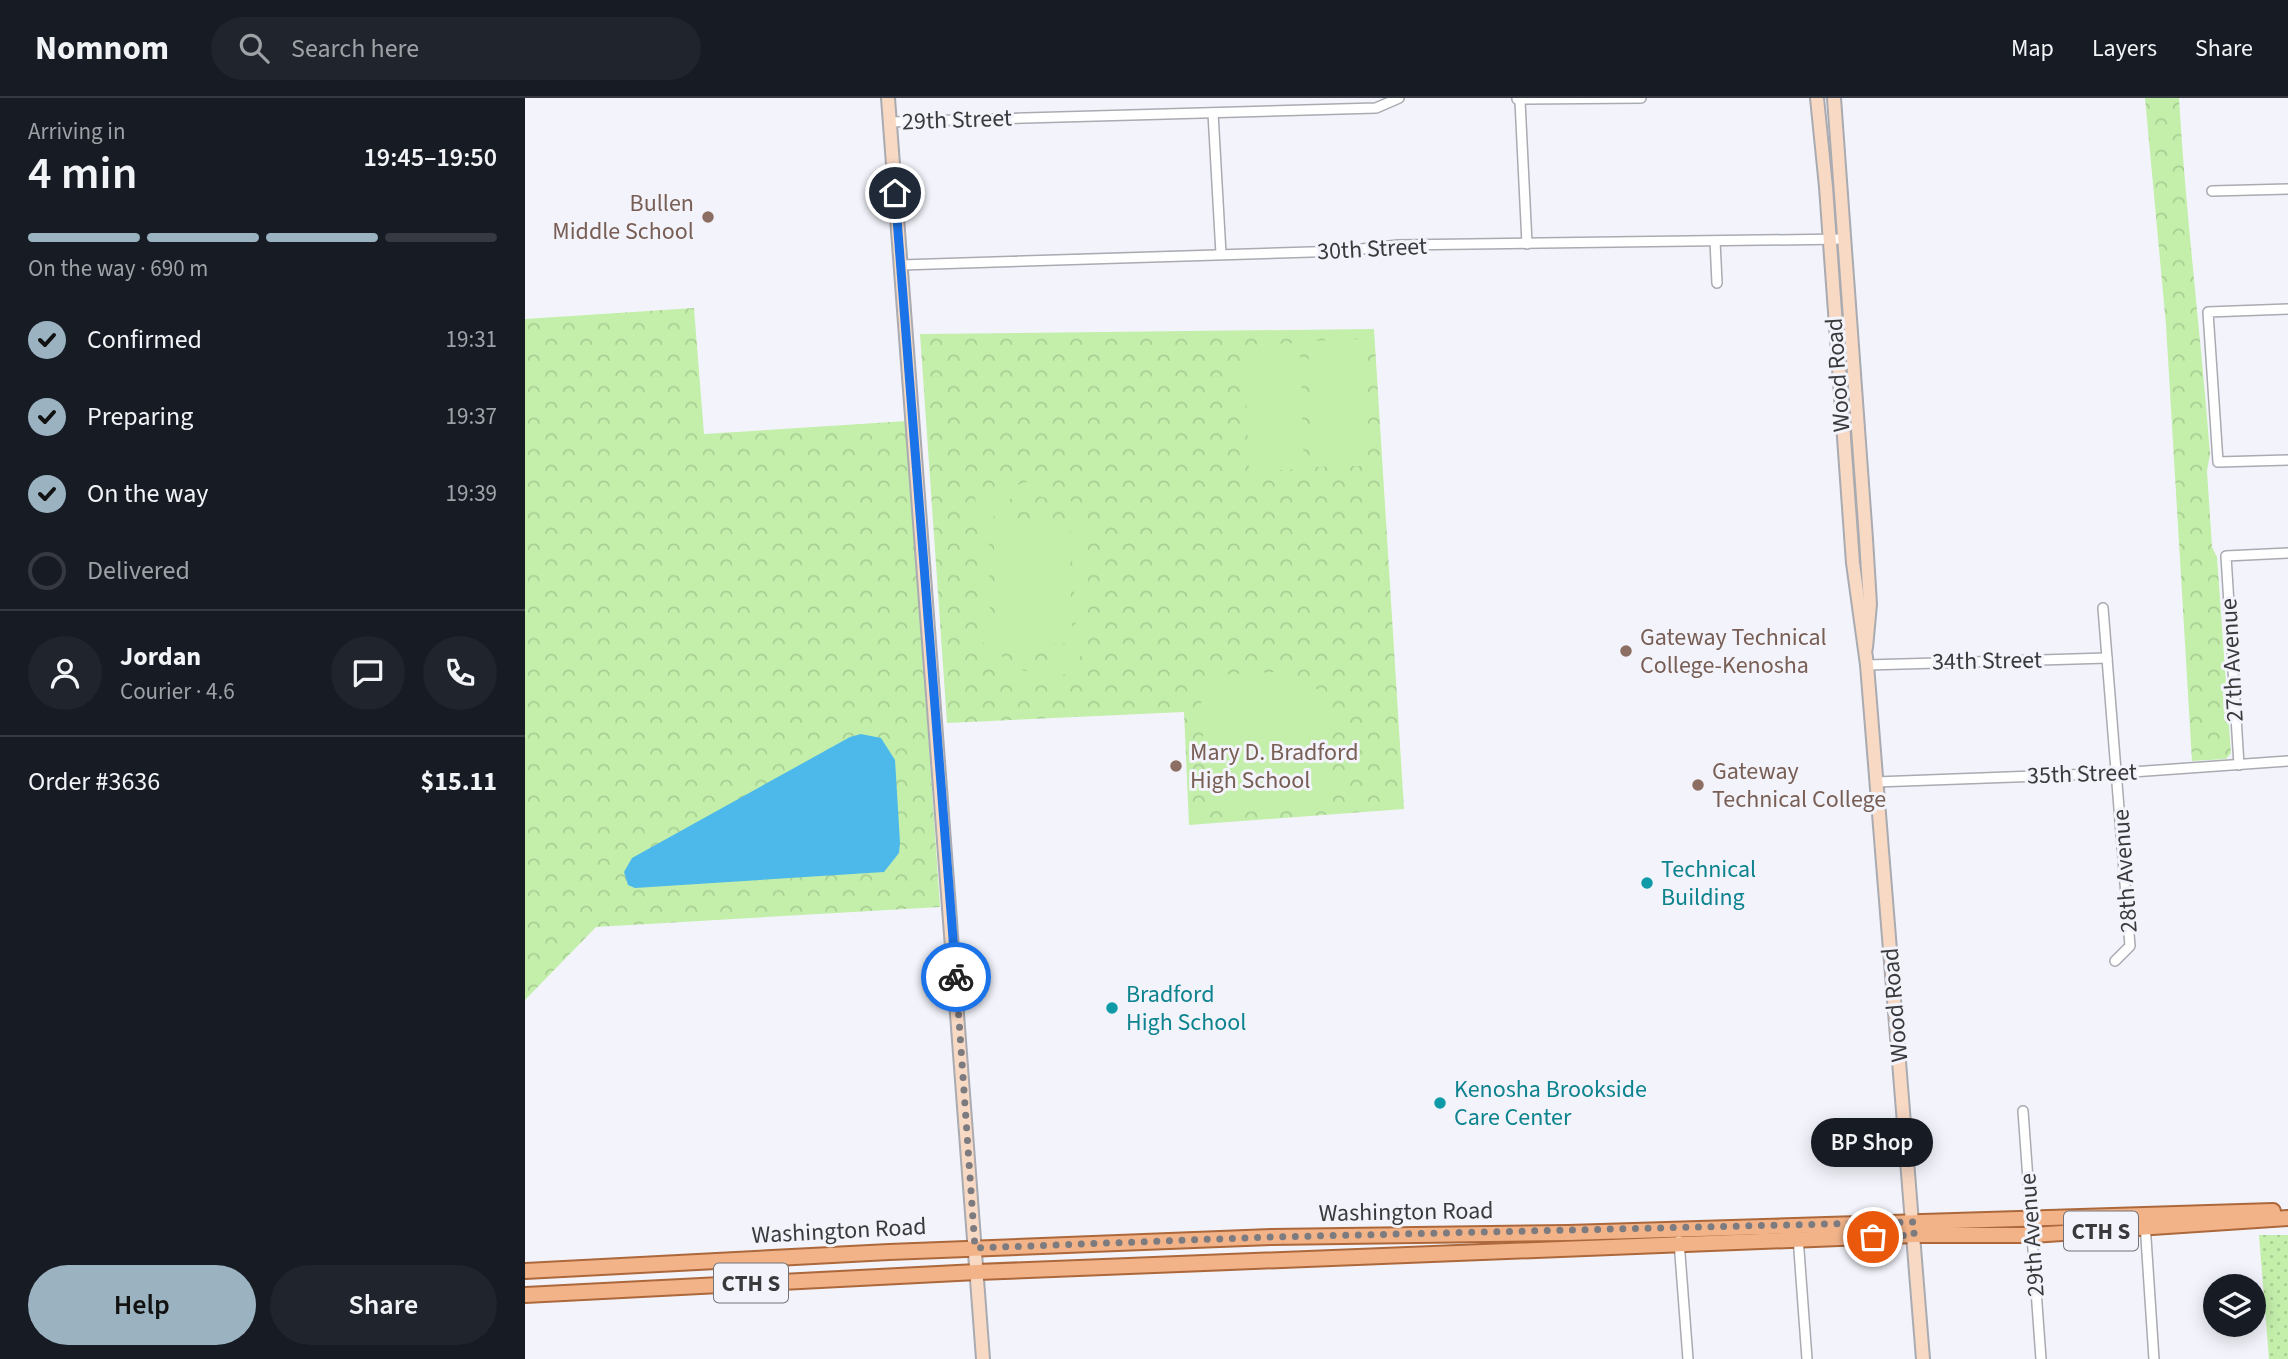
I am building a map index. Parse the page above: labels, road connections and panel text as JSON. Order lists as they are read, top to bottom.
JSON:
{
  "streets": {
    "main road": ["Washington Road", "CTH S"],
    "street": [
      "29th Street",
      "30th Street",
      "Wood Road",
      "27th Avenue",
      "34th Street",
      "35th Street",
      "28th Avenue",
      "29th Avenue"
    ]
  },
  "crossings": [
    ["30th Street", "Wood Road"],
    ["Wood Road", "34th Street"],
    ["Wood Road", "35th Street"],
    ["Wood Road", "Washington Road"],
    ["27th Avenue", "35th Street"],
    ["34th Street", "28th Avenue"],
    ["35th Street", "28th Avenue"],
    ["Washington Road", "29th Avenue"]
  ],
  "places": [
    "Bullen Middle School",
    "Gateway Technical College-Kenosha",
    "Mary D. Bradford High School",
    "Gateway Technical College",
    "Technical Building",
    "Bradford High School",
    "Kenosha Brookside Care Center",
    "BP Shop"
  ],
  "page": {
    "header": "Nomnom",
    "search": "Search here",
    "nav": ["Map", "Layers", "Share"],
    "heading": ["4 min", "Arriving in", "19:45–19:50"],
    "panel": [
      "Jordan",
      "Courier · 4.6",
      "Order #3636",
      "$15.11"
    ],
    "bar": "On the way · 690 m",
    "list": [
      ["Confirmed", "19:31"],
      ["Preparing", "19:37"],
      ["On the way", "19:39"],
      "Delivered"
    ],
    "bubble": "BP Shop",
    "buttons": ["Help", "Share"]
  }
}
